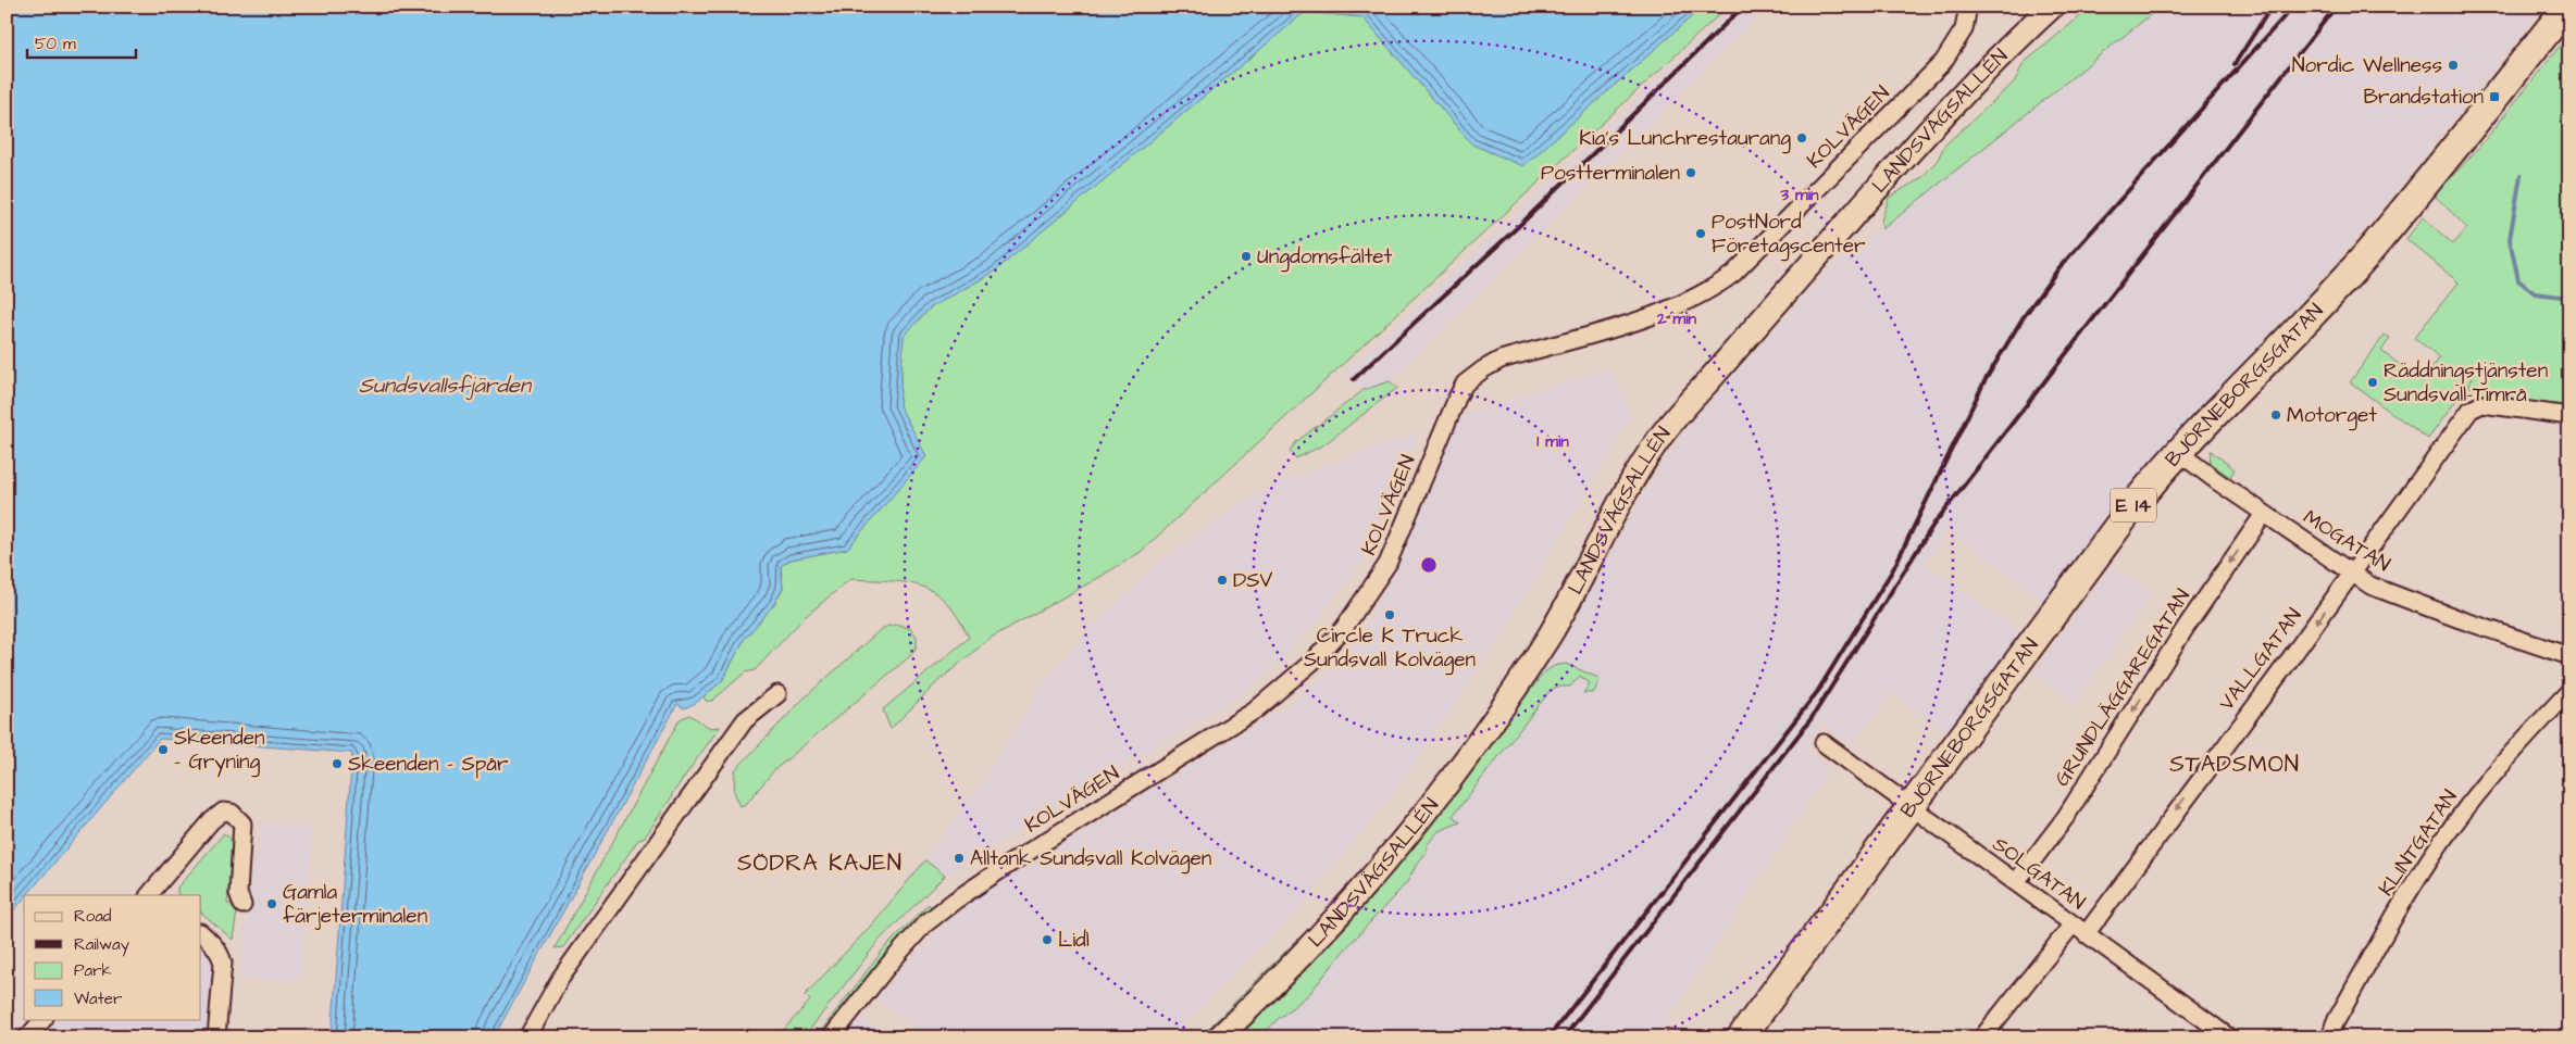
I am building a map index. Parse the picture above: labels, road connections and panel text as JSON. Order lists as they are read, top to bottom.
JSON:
{
  "streets": {
    "highway": ["BJÖRNEBORGSGATAN", "E 14"],
    "main road": ["LANDSVÄGSALLÉN"],
    "street": [
      "KOLVÄGEN",
      "MOGATAN",
      "VALLGATAN",
      "GRUNDLÄGGAREGATAN",
      "KLINTGATAN",
      "SOLGATAN"
    ]
  },
  "crossings": [
    ["BJÖRNEBORGSGATAN", "MOGATAN"],
    ["BJÖRNEBORGSGATAN", "SOLGATAN"],
    ["MOGATAN", "VALLGATAN"],
    ["MOGATAN", "GRUNDLÄGGAREGATAN"],
    ["VALLGATAN", "SOLGATAN"],
    ["GRUNDLÄGGAREGATAN", "SOLGATAN"]
  ],
  "one_way": ["VALLGATAN", "GRUNDLÄGGAREGATAN"],
  "districts": ["STADSMON", "SÖDRA KAJEN"],
  "water": ["Sundsvallsfjärden"],
  "places": {
    "other": [
      "Nordic Wellness",
      "Kia's Lunchrestaurang",
      "Postterminalen",
      "PostNord Företagscenter",
      "Ungdomsfältet",
      "Räddningstjänsten Sundsvall-Timrå",
      "Motorget",
      "DSV",
      "Circle K Truck Sundsvall Kolvägen",
      "Skeenden - Gryning",
      "Skeenden - Spår",
      "Alltank Sundsvall Kolvägen",
      "Gamla färjeterminalen",
      "Lidl"
    ],
    "transit": ["Brandstation"]
  },
  "legend": [
    "Road",
    "Railway",
    "Park",
    "Water"
  ],
  "scale_bar": "50 m",
  "rings": ["3 min", "2 min", "1 min"]
}
